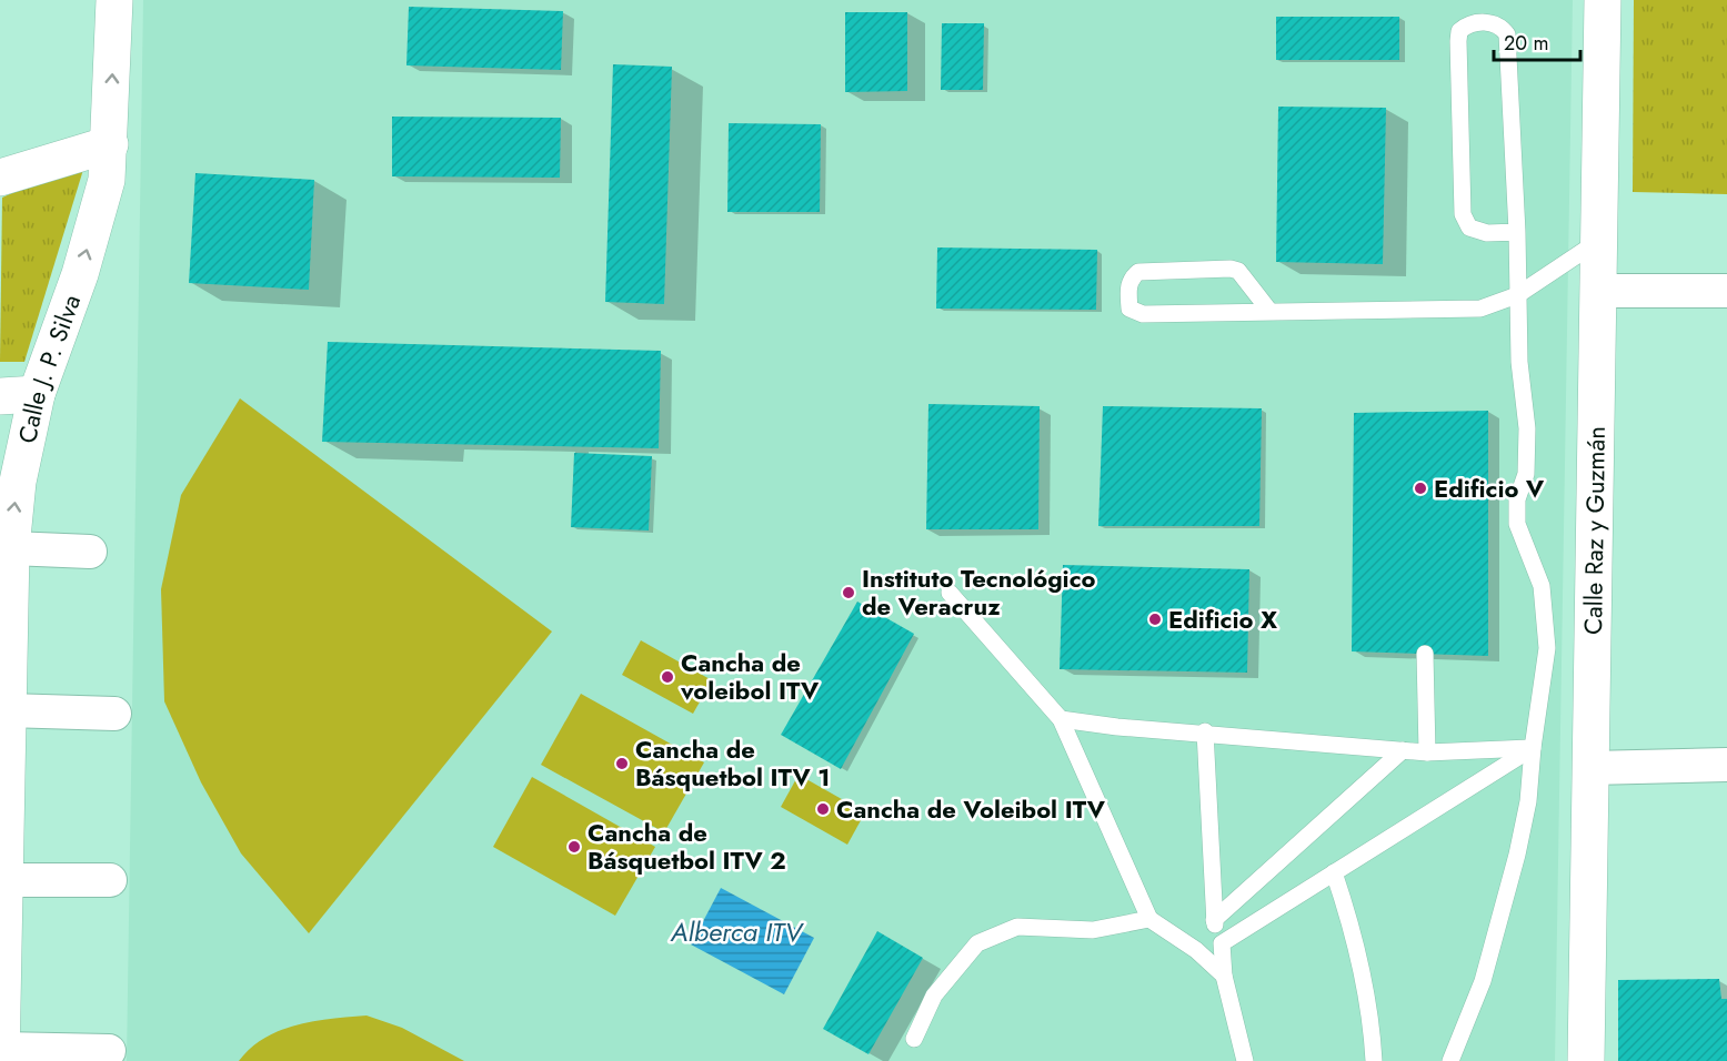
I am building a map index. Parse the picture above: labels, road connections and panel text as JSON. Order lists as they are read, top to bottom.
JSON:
{
  "streets": {
    "street": ["Calle J. P. Silva", "Calle Raz y Guzmán"]
  },
  "one_way": ["Calle J. P. Silva"],
  "water": ["Alberca ITV"],
  "places": [
    "Edificio V",
    "Instituto Tecnológico de Veracruz",
    "Edificio X",
    "Cancha de voleibol ITV",
    "Cancha de Básquetbol ITV 1",
    "Cancha de Voleibol ITV",
    "Cancha de Básquetbol ITV 2"
  ],
  "scale_bar": "20 m"
}
